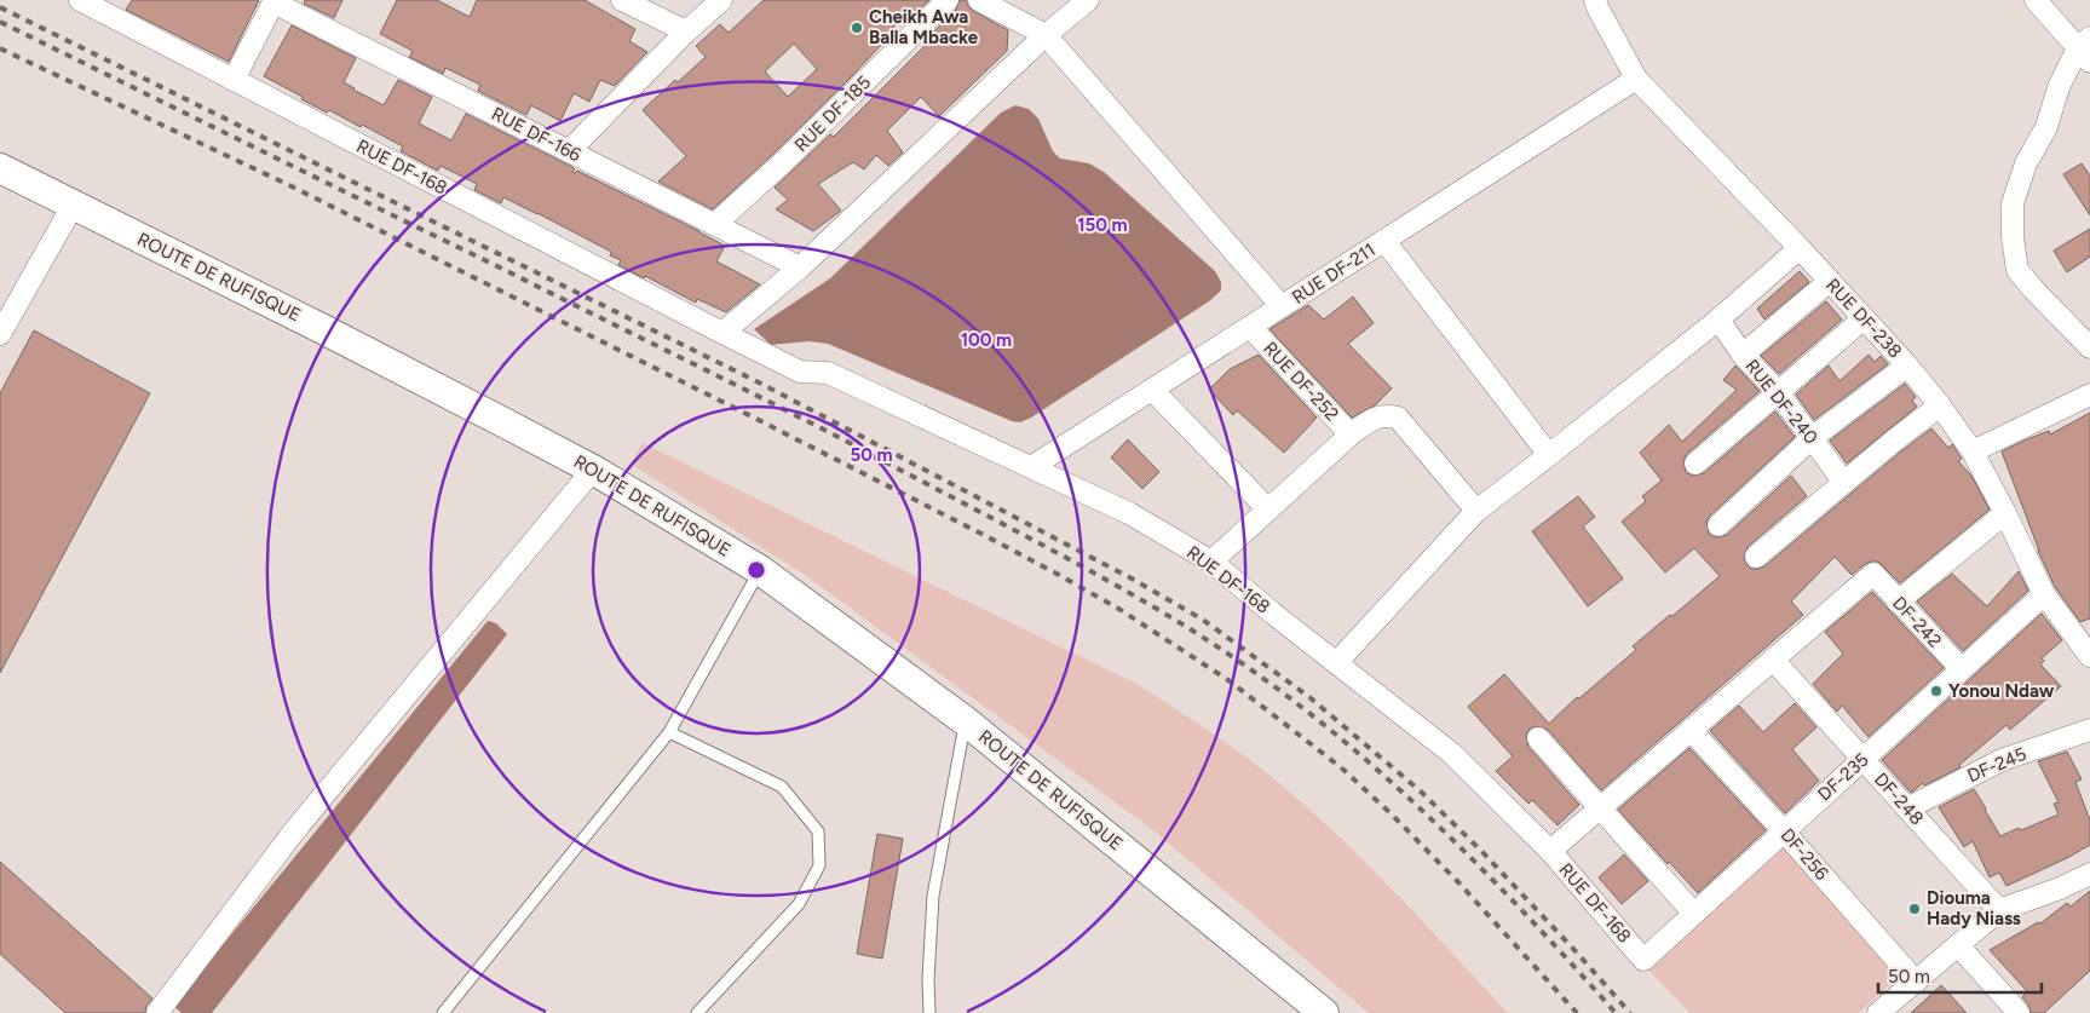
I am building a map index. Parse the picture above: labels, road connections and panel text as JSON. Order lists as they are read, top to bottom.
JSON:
{
  "streets": {
    "main road": ["ROUTE DE RUFISQUE"],
    "street": [
      "RUE DF-185",
      "RUE DF-166",
      "RUE DF-168",
      "RUE DF-211",
      "RUE DF-238",
      "RUE DF-252",
      "RUE DF-240",
      "DF-242",
      "DF-245",
      "DF-235",
      "DF-248",
      "DF-256"
    ]
  },
  "crossings": [
    ["RUE DF-185", "RUE DF-166"],
    ["RUE DF-168", "RUE DF-211"],
    ["RUE DF-168", "DF-235"],
    ["RUE DF-211", "RUE DF-238"],
    ["RUE DF-211", "RUE DF-252"],
    ["RUE DF-238", "DF-235"],
    ["DF-242", "DF-235"],
    ["DF-242", "DF-248"],
    ["DF-245", "DF-248"],
    ["DF-235", "DF-248"],
    ["DF-235", "DF-256"]
  ],
  "places": ["Cheikh Awa Balla Mbacke", "Yonou Ndaw", "Diouma Hady Niass"],
  "scale_bar": "50 m",
  "rings": ["150 m", "100 m", "50 m"]
}
